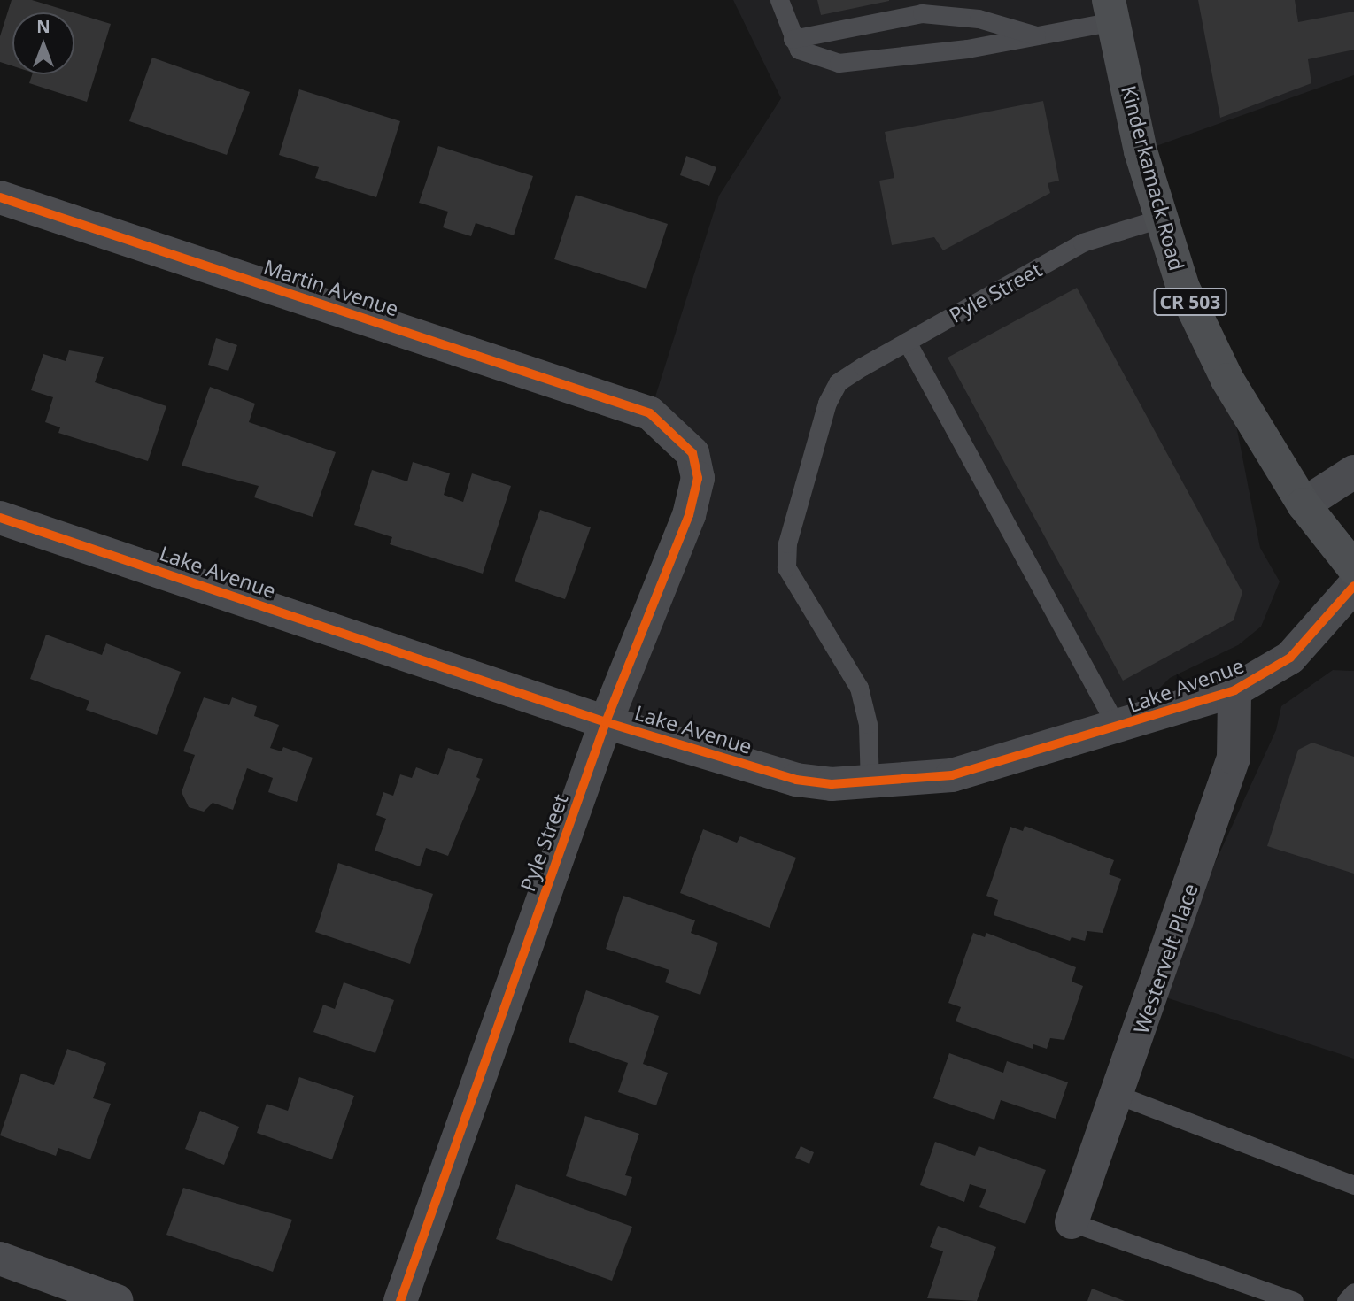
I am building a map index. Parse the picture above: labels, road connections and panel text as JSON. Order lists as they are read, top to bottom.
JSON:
{
  "streets": {
    "main road": ["Kinderkamack Road", "CR 503"],
    "street": [
      "Martin Avenue",
      "Pyle Street",
      "Lake Avenue",
      "Westervelt Place"
    ]
  },
  "crossings": [
    ["Kinderkamack Road", "Pyle Street"],
    ["Martin Avenue", "Pyle Street"],
    ["Pyle Street", "Lake Avenue"],
    ["Lake Avenue", "Westervelt Place"]
  ],
  "north": "top"
}
